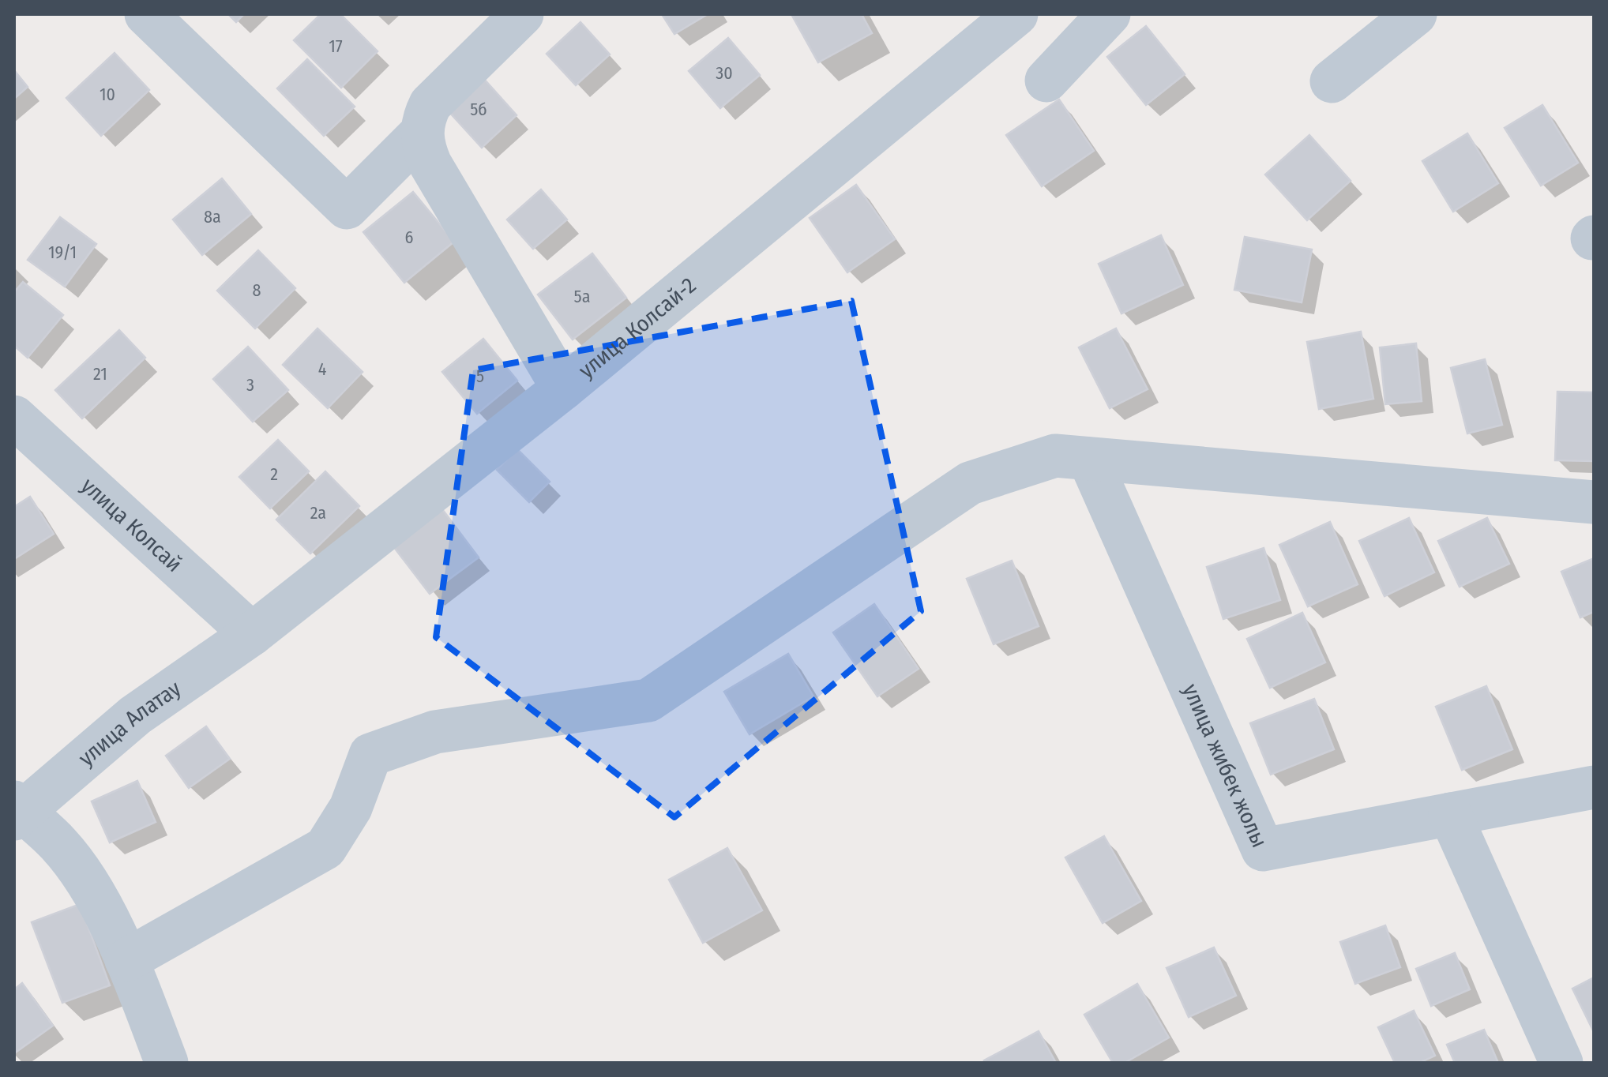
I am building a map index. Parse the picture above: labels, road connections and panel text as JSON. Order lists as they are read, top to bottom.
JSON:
{
  "streets": {
    "street": [
      "улица Колсай-2",
      "улица Колсай",
      "улица Алатау",
      "улица жибек жолы"
    ]
  },
  "crossings": [
    ["улица Колсай-2", "улица Колсай"],
    ["улица Колсай-2", "улица Алатау"],
    ["улица Колсай", "улица Алатау"]
  ],
  "house_numbers": [
    "17",
    "30",
    "10",
    "5б",
    "8а",
    "6",
    "19/1",
    "8",
    "5а",
    "4",
    "21",
    "5",
    "3",
    "2",
    "2а"
  ]
}
